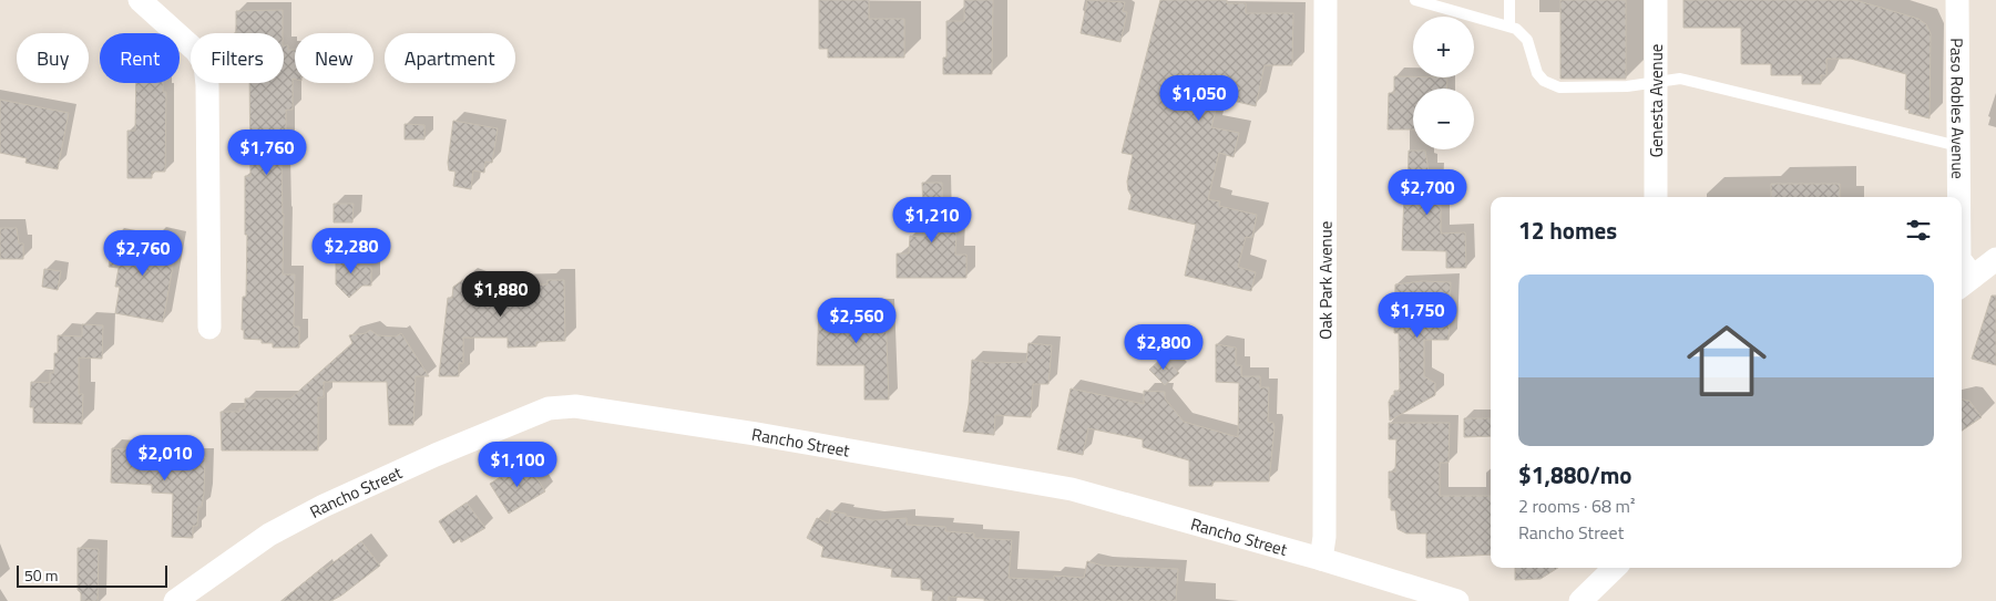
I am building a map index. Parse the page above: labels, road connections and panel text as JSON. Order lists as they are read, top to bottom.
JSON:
{
  "streets": {
    "street": [
      "Genesta Avenue",
      "Paso Robles Avenue",
      "Oak Park Avenue",
      "Rancho Street"
    ]
  },
  "crossings": [
    ["Oak Park Avenue", "Rancho Street"]
  ],
  "scale_bar": "50 m",
  "page": {
    "map_buttons": ["+", "−"],
    "chip": [
      "Buy",
      "Rent",
      "Filters",
      "New",
      "Apartment"
    ],
    "price": [
      "$1,050",
      "$1,760",
      "$2,700",
      "$1,210",
      "$2,280",
      "$2,760",
      "$1,880",
      "$1,750",
      "$2,560",
      "$2,800",
      "$2,010",
      "$1,100"
    ],
    "heading": "12 homes",
    "list": [
      {
        "name": "$1,880/mo",
        "note": "2 rooms · 68 m² · Rancho Street"
      }
    ],
    "scale": "50 m"
  }
}
